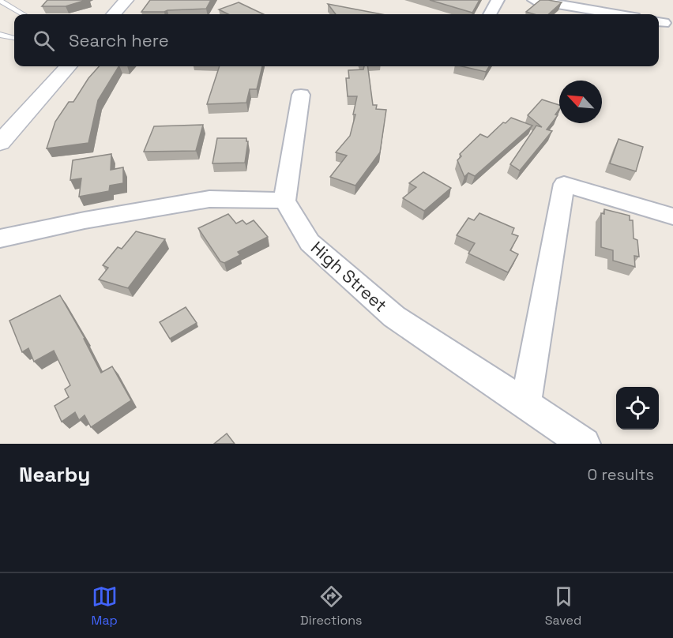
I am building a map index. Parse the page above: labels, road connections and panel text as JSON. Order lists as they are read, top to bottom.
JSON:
{
  "streets": {
    "street": ["High Street"]
  },
  "north": "top left",
  "page": {
    "search": "Search here",
    "heading": ["Nearby", "0 results"],
    "nav": ["Map", "Directions", "Saved"]
  }
}
